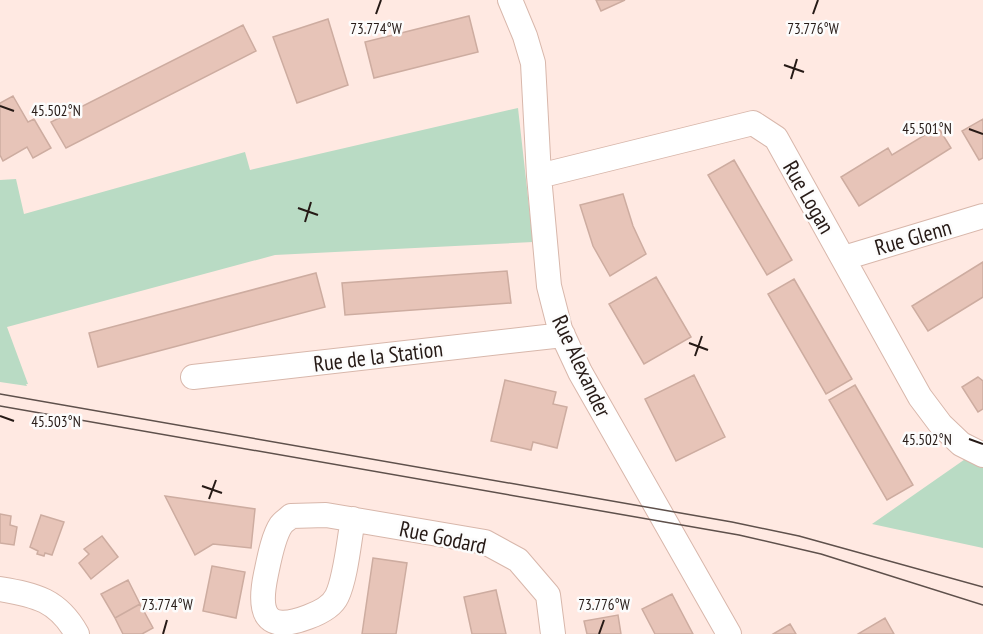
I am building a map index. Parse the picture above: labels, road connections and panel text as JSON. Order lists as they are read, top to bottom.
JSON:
{
  "streets": {
    "street": [
      "Rue Logan",
      "Rue Glenn",
      "Rue de la Station",
      "Rue Alexander",
      "Rue Godard"
    ]
  },
  "crossings": [
    ["Rue Logan", "Rue Glenn"],
    ["Rue Logan", "Rue Alexander"],
    ["Rue de la Station", "Rue Alexander"]
  ],
  "coordinates": [
    "73.774°W",
    "73.776°W",
    "45.502°N",
    "45.501°N",
    "45.503°N"
  ]
}
